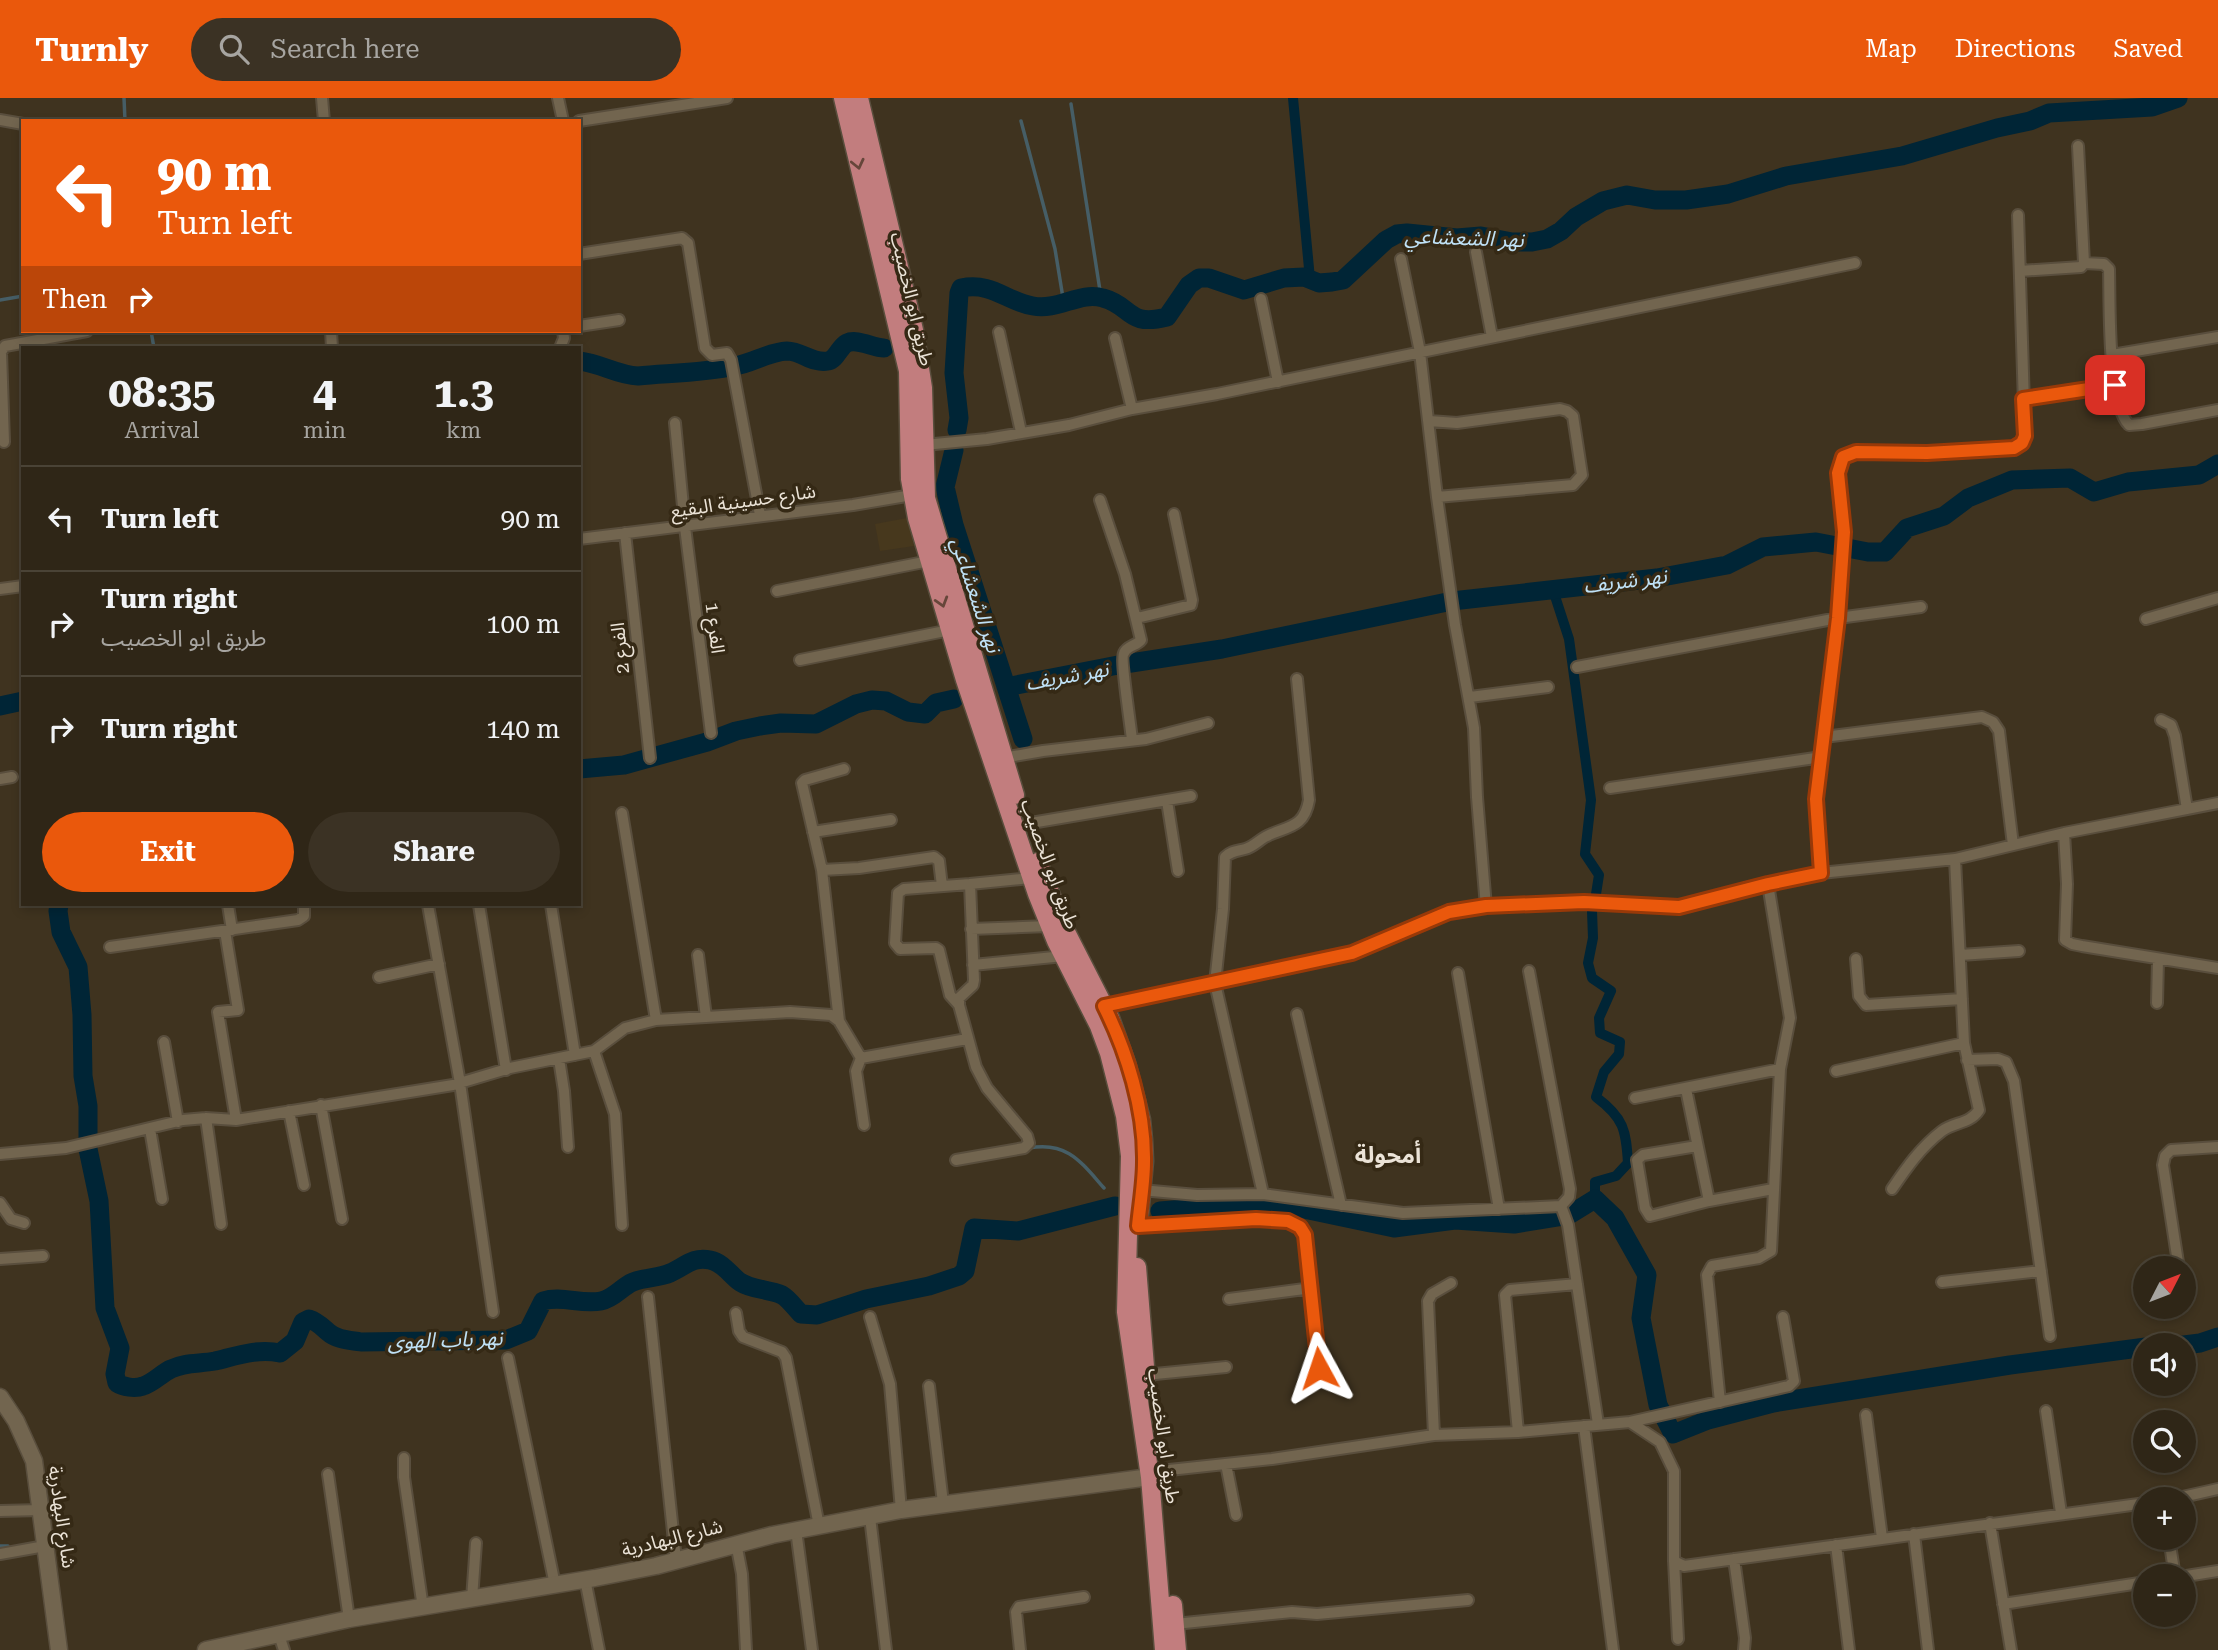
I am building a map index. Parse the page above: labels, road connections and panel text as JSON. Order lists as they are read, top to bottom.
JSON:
{
  "streets": {
    "main road": ["طريق ابو الخصيب", "شارع البهادرية"],
    "street": ["شارع حسينية البقيع", "الفرع 1", "الفرع 2"]
  },
  "crossings": [
    ["طريق ابو الخصيب", "شارع حسينية البقيع"],
    ["طريق ابو الخصيب", "شارع البهادرية"],
    ["شارع حسينية البقيع", "الفرع 1"],
    ["شارع حسينية البقيع", "الفرع 2"]
  ],
  "districts": ["أمحولة"],
  "water": ["نهر الشعشاعي", "نهر شريف", "نهر باب الهوى"],
  "north": "top right",
  "page": {
    "header": "Turnly",
    "search": "Search here",
    "nav": ["Map", "Directions", "Saved"],
    "turn": ["90 m", "Turn left"],
    "then": "Then",
    "eta": [
      "08:35",
      "Arrival",
      "4",
      "min",
      "1.3",
      "km"
    ],
    "list": [
      {
        "name": "Turn left",
        "value": "90 m"
      },
      {
        "name": "Turn right",
        "note": "طريق ابو الخصيب",
        "value": "100 m"
      },
      {
        "name": "Turn right",
        "value": "140 m"
      }
    ],
    "buttons": ["Exit", "Share"],
    "map_buttons": ["+", "−"]
  }
}
